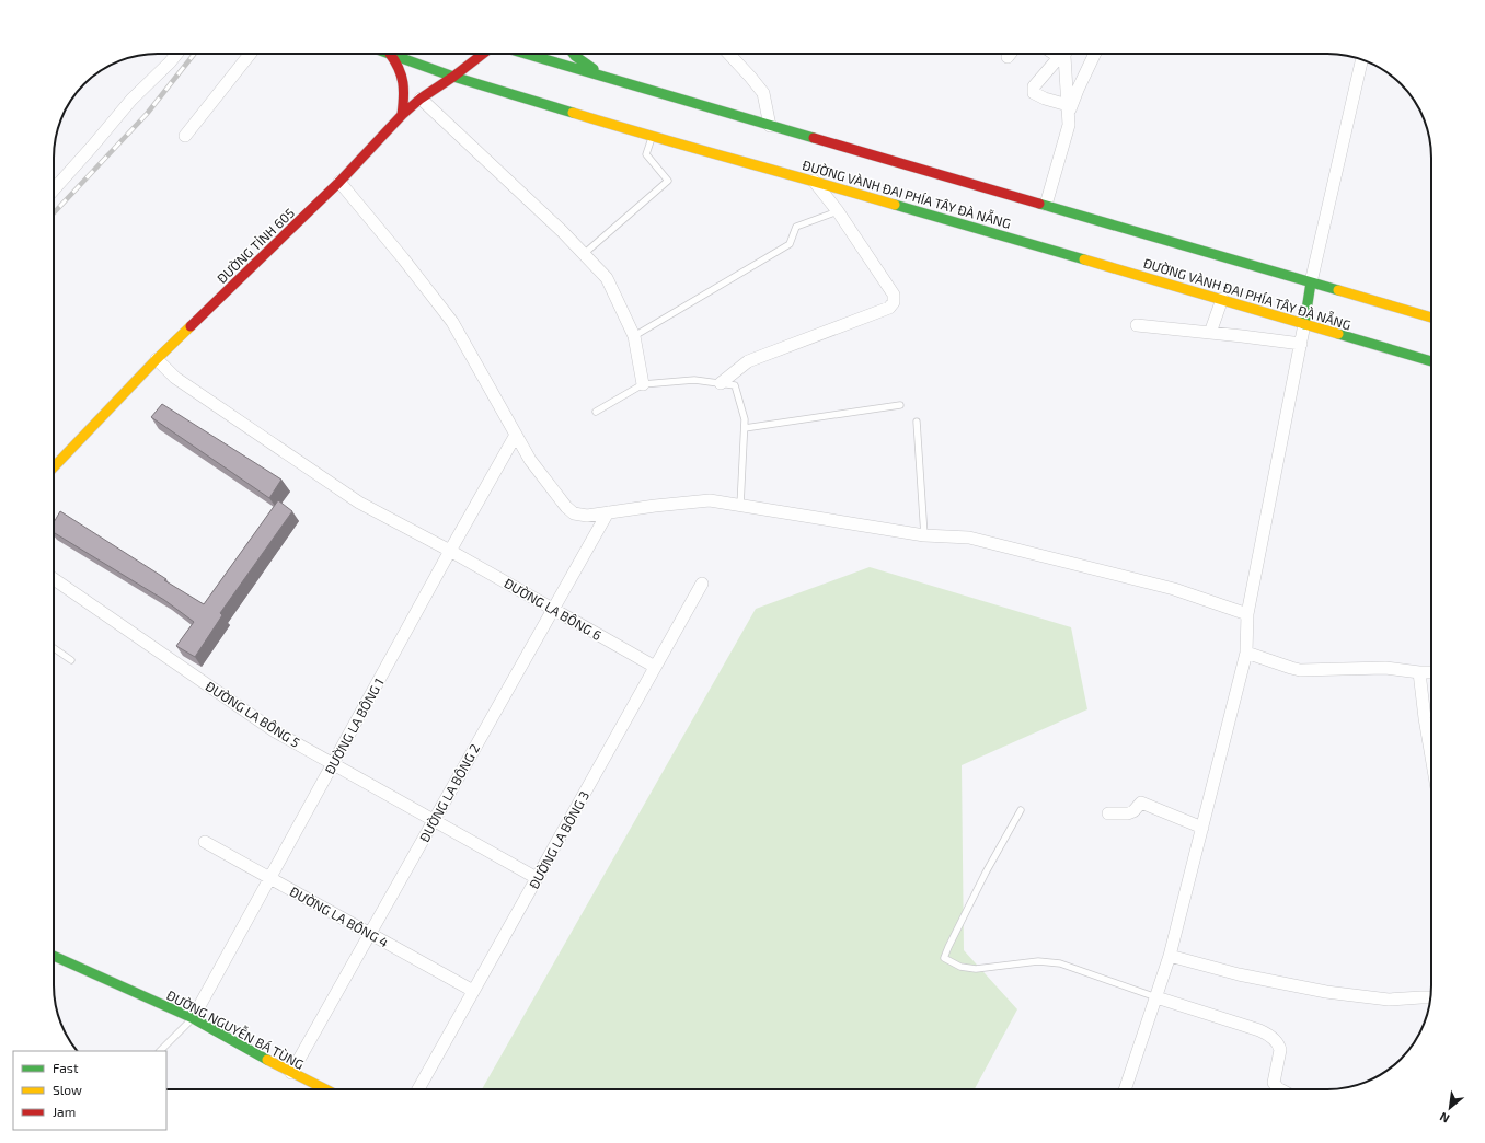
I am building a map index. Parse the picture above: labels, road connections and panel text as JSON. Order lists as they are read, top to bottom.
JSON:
{
  "streets": {
    "main road": ["ĐƯỜNG VÀNH ĐAI PHÍA TÂY ĐÀ NẴNG", "ĐƯỜNG TỈNH 605", "ĐƯỜNG NGUYỄN BÁ TÙNG"],
    "street": [
      "ĐƯỜNG LA BÔNG 6",
      "ĐƯỜNG LA BÔNG 5",
      "ĐƯỜNG LA BÔNG 1",
      "ĐƯỜNG LA BÔNG 2",
      "ĐƯỜNG LA BÔNG 3",
      "ĐƯỜNG LA BÔNG 4"
    ]
  },
  "crossings": [
    ["ĐƯỜNG VÀNH ĐAI PHÍA TÂY ĐÀ NẴNG", "ĐƯỜNG TỈNH 605"],
    ["ĐƯỜNG TỈNH 605", "ĐƯỜNG LA BÔNG 6"],
    ["ĐƯỜNG LA BÔNG 6", "ĐƯỜNG LA BÔNG 1"],
    ["ĐƯỜNG LA BÔNG 6", "ĐƯỜNG LA BÔNG 2"],
    ["ĐƯỜNG LA BÔNG 6", "ĐƯỜNG LA BÔNG 3"],
    ["ĐƯỜNG LA BÔNG 5", "ĐƯỜNG LA BÔNG 1"],
    ["ĐƯỜNG LA BÔNG 5", "ĐƯỜNG LA BÔNG 2"],
    ["ĐƯỜNG LA BÔNG 5", "ĐƯỜNG LA BÔNG 3"],
    ["ĐƯỜNG LA BÔNG 1", "ĐƯỜNG LA BÔNG 4"],
    ["ĐƯỜNG LA BÔNG 1", "ĐƯỜNG NGUYỄN BÁ TÙNG"],
    ["ĐƯỜNG LA BÔNG 2", "ĐƯỜNG LA BÔNG 4"],
    ["ĐƯỜNG LA BÔNG 2", "ĐƯỜNG NGUYỄN BÁ TÙNG"],
    ["ĐƯỜNG LA BÔNG 3", "ĐƯỜNG LA BÔNG 4"]
  ],
  "legend": ["Fast", "Slow", "Jam"],
  "north": "bottom left"
}
